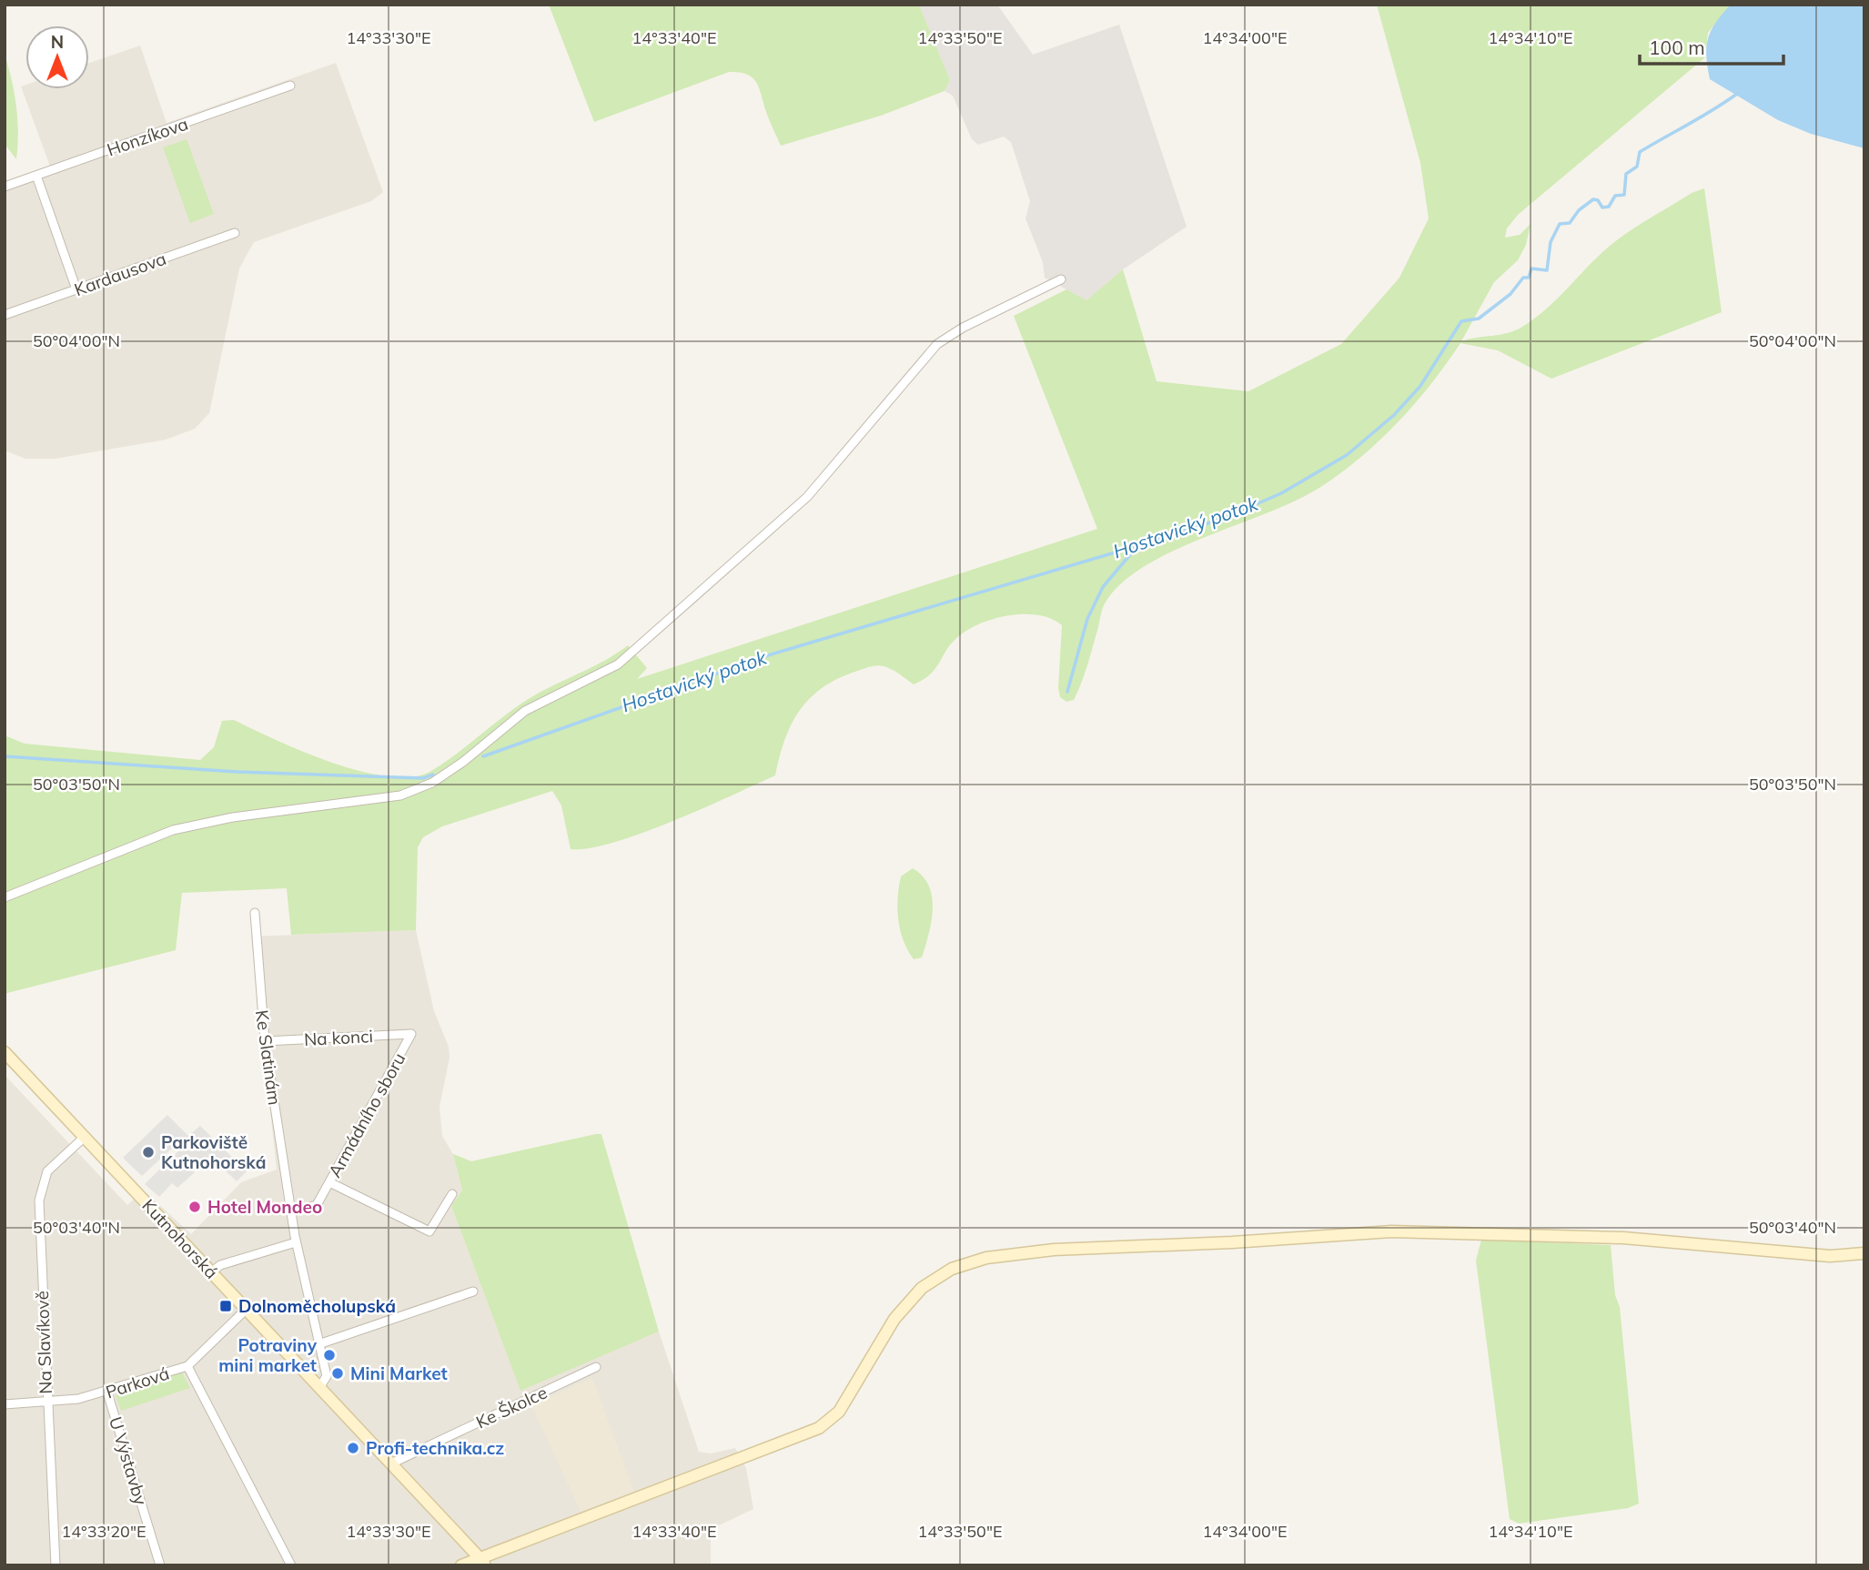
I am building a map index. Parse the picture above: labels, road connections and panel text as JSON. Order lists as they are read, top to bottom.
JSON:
{
  "streets": {
    "street": [
      "Honzíkova",
      "Kardausova",
      "Na konci",
      "Ke Slatinám",
      "Armádního sboru",
      "Kutnohorská",
      "Na Slavíkově",
      "Parková",
      "Ke Školce",
      "U Výstavby"
    ]
  },
  "crossings": [
    ["Na konci", "Ke Slatinám"],
    ["Na konci", "Armádního sboru"],
    ["Ke Slatinám", "Armádního sboru"],
    ["Ke Slatinám", "Kutnohorská"],
    ["Kutnohorská", "Na Slavíkově"],
    ["Kutnohorská", "Parková"],
    ["Kutnohorská", "Ke Školce"],
    ["Na Slavíkově", "Parková"],
    ["Parková", "U Výstavby"]
  ],
  "water": ["Hostavický potok"],
  "places": {
    "other": [
      "Parkoviště Kutnohorská",
      "Hotel Mondeo",
      "Potraviny mini market",
      "Mini Market",
      "Profi-technika.cz"
    ],
    "transit": ["Dolnoměcholupská"]
  },
  "scale_bar": "100 m",
  "north": "top",
  "coordinates": [
    "14°33'30\"E",
    "14°33'40\"E",
    "14°33'50\"E",
    "14°34'00\"E",
    "14°34'10\"E",
    "50°04'00\"N",
    "50°03'50\"N",
    "50°03'40\"N",
    "14°33'20\"E"
  ]
}
